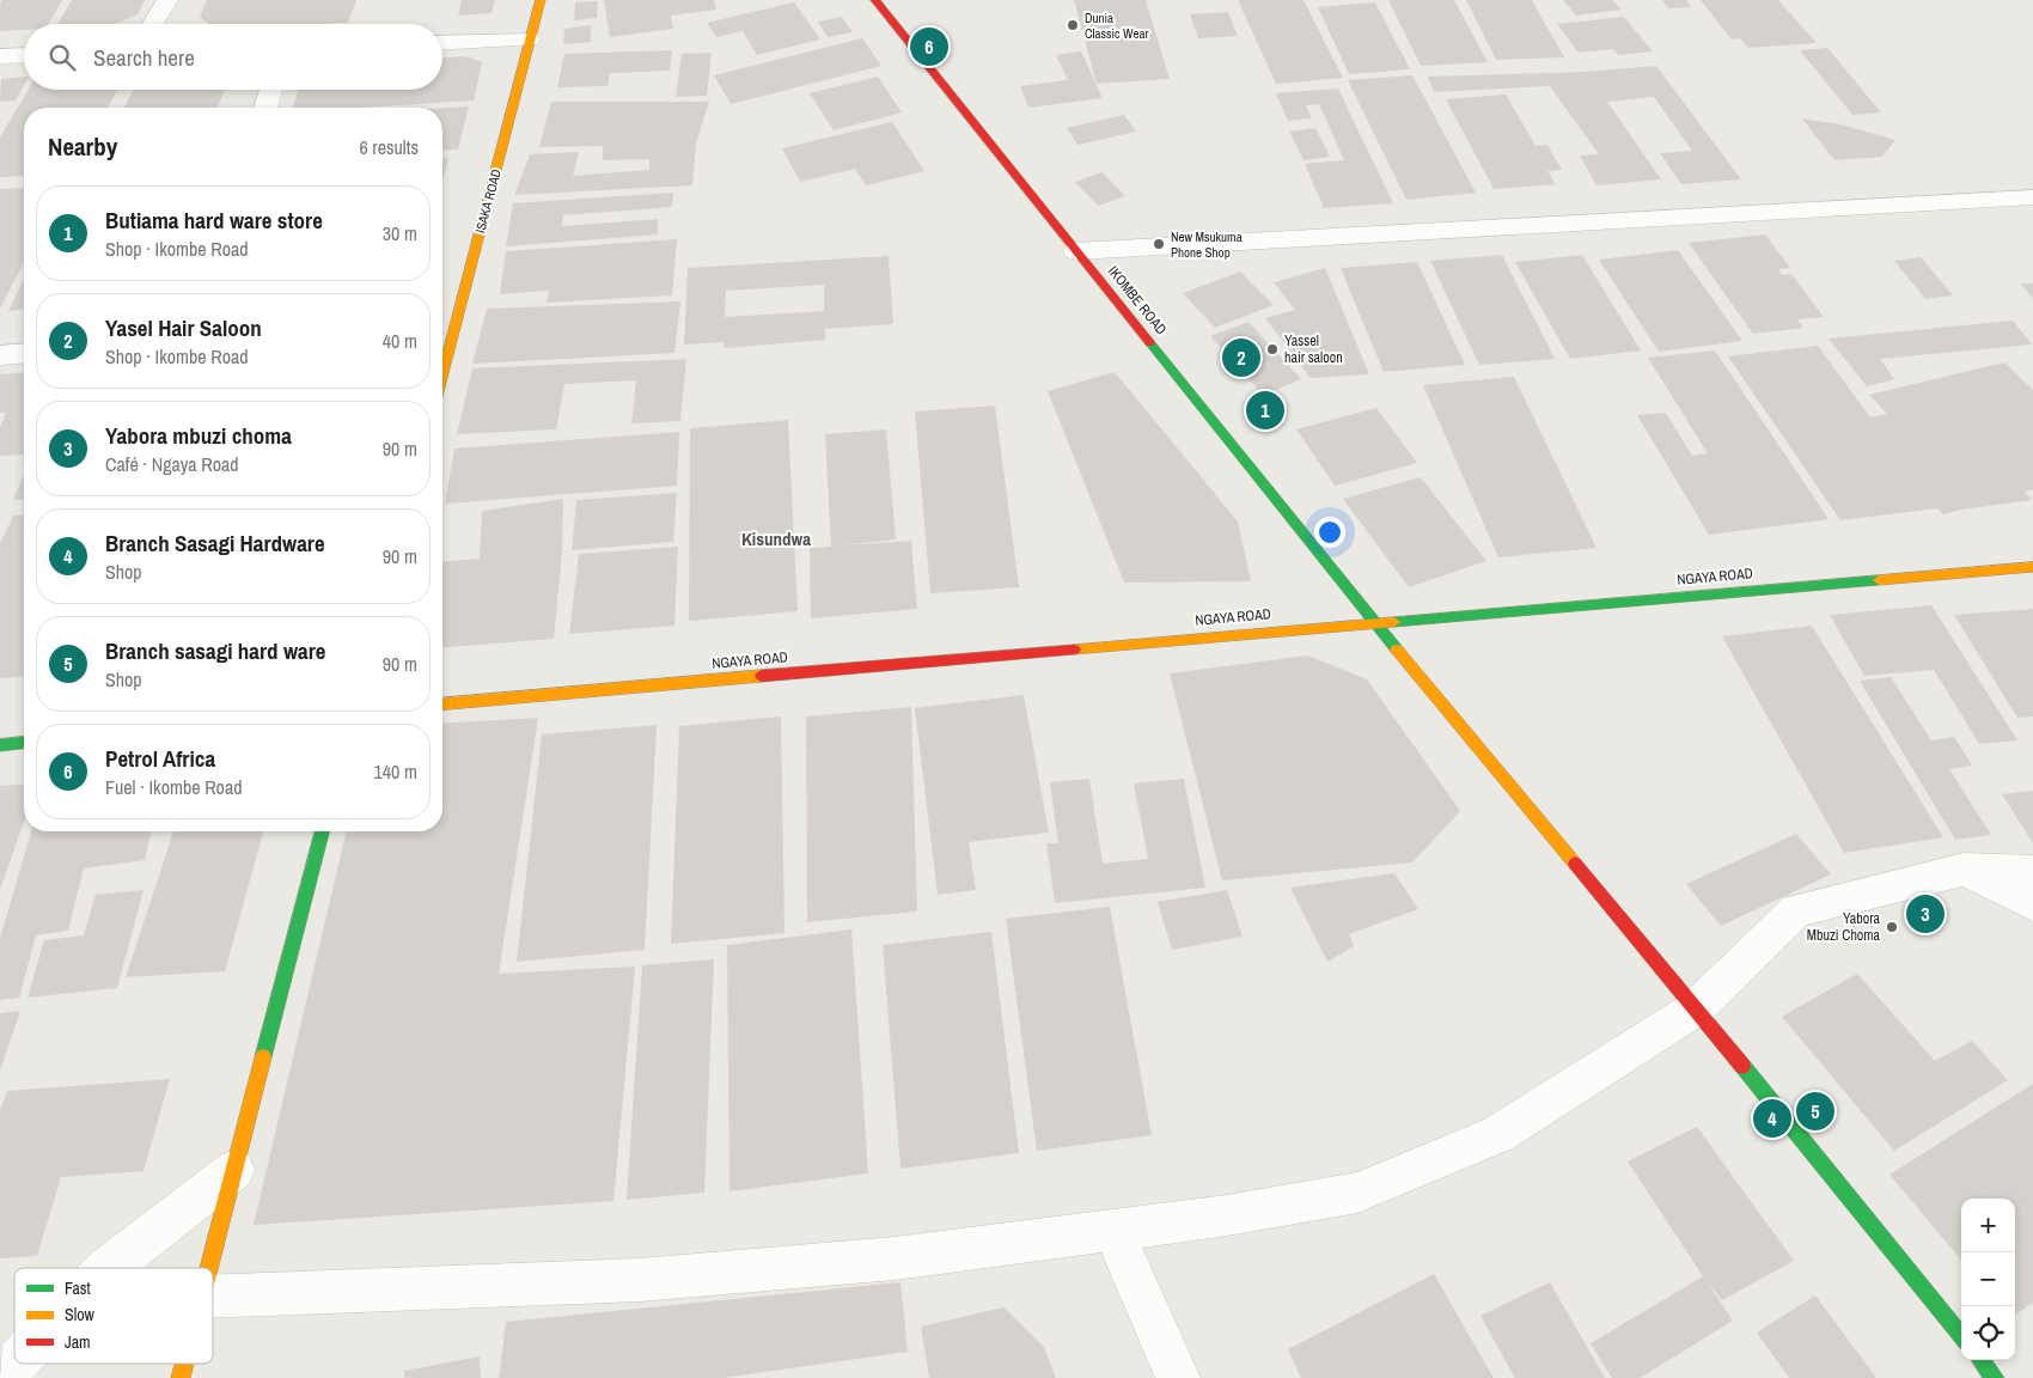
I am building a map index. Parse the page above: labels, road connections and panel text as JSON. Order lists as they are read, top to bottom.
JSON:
{
  "streets": {
    "street": ["ISAKA ROAD", "IKOMBE ROAD", "NGAYA ROAD"]
  },
  "crossings": [
    ["IKOMBE ROAD", "NGAYA ROAD"]
  ],
  "districts": ["Kisundwa"],
  "places": [
    "Dunia Classic Wear",
    "New Msukuma Phone Shop",
    "Yassel hair saloon",
    "Yabora Mbuzi Choma"
  ],
  "legend": ["Fast", "Slow", "Jam"],
  "page": {
    "search": "Search here",
    "pins": [
      "6",
      "2",
      "1",
      "3",
      "5",
      "4"
    ],
    "heading": ["Nearby", "6 results"],
    "list": [
      {
        "mark": "1",
        "name": "Butiama hard ware store",
        "note": "Shop · Ikombe Road",
        "value": "30 m"
      },
      {
        "mark": "2",
        "name": "Yasel Hair Saloon",
        "note": "Shop · Ikombe Road",
        "value": "40 m"
      },
      {
        "mark": "3",
        "name": "Yabora mbuzi choma",
        "note": "Café · Ngaya Road",
        "value": "90 m"
      },
      {
        "mark": "4",
        "name": "Branch Sasagi Hardware",
        "note": "Shop",
        "value": "90 m"
      },
      {
        "mark": "5",
        "name": "Branch sasagi hard ware",
        "note": "Shop",
        "value": "90 m"
      },
      {
        "mark": "6",
        "name": "Petrol Africa",
        "note": "Fuel · Ikombe Road",
        "value": "140 m"
      }
    ],
    "map_buttons": ["+", "−"]
  }
}
